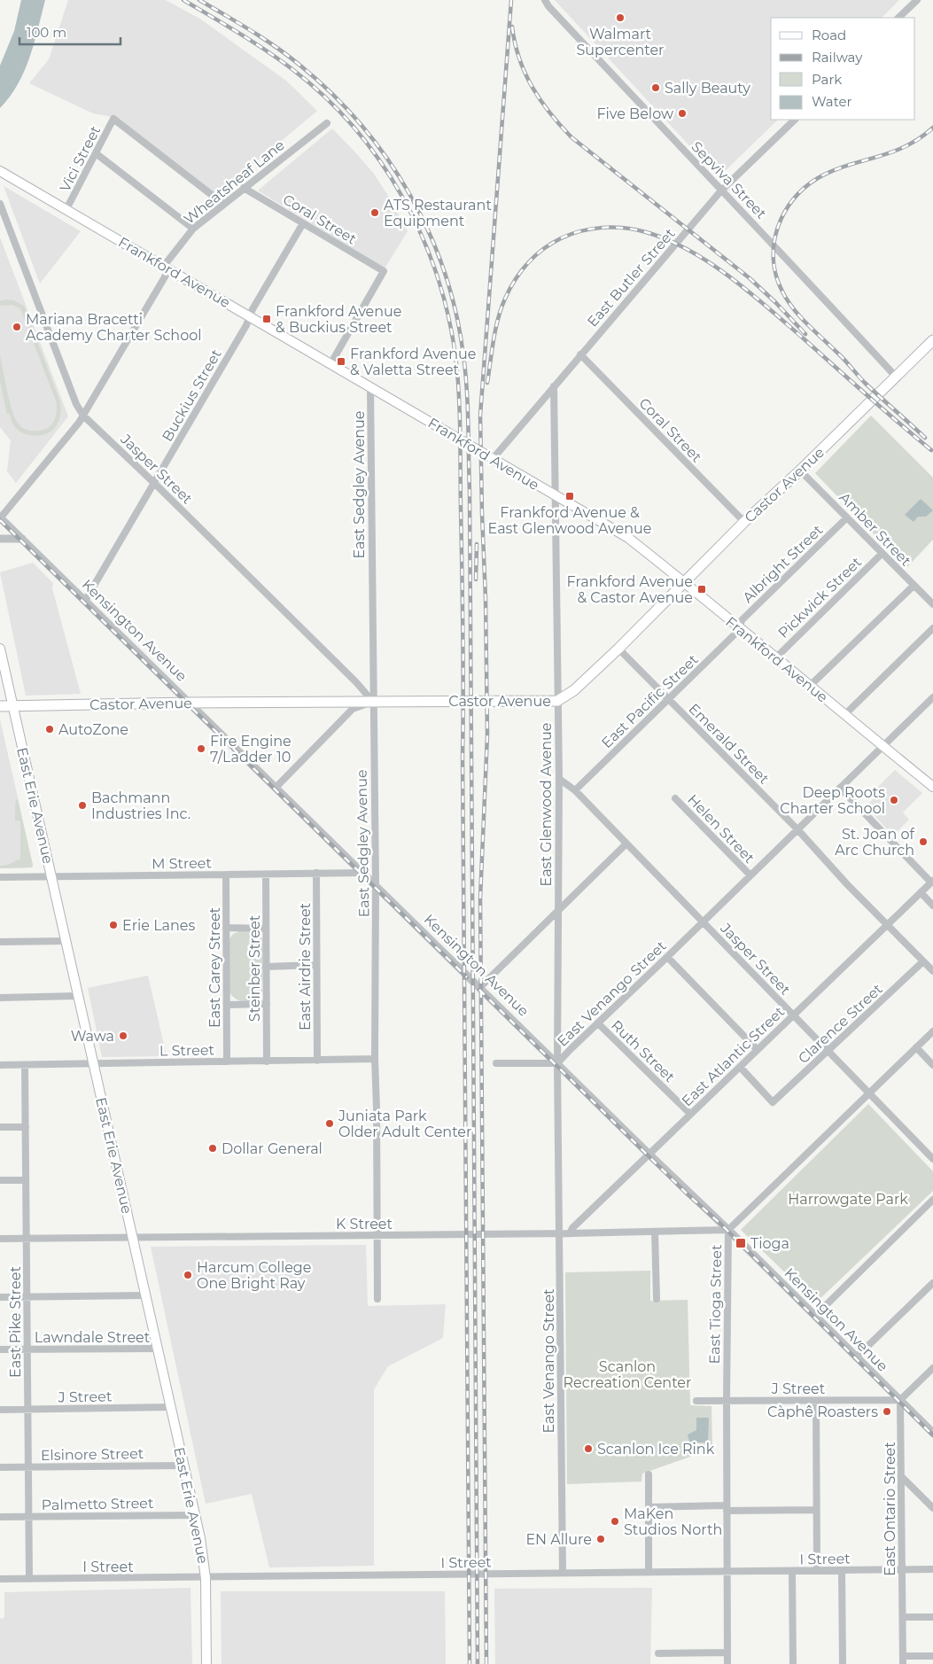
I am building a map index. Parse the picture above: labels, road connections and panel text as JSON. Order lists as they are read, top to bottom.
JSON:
{
  "streets": {
    "main road": ["Frankford Avenue", "Castor Avenue", "East Erie Avenue"],
    "street": [
      "Vici Street",
      "Sepviva Street",
      "Wheatsheaf Lane",
      "Coral Street",
      "East Butler Street",
      "Buckius Street",
      "Jasper Street",
      "East Sedgley Avenue",
      "Amber Street",
      "Albright Street",
      "Pickwick Street",
      "Kensington Avenue",
      "East Pacific Street",
      "Emerald Street",
      "East Glenwood Avenue",
      "Helen Street",
      "M Street",
      "East Airdrie Street",
      "East Carey Street",
      "Steinber Street",
      "East Venango Street",
      "Clarence Street",
      "L Street",
      "Ruth Street",
      "East Atlantic Street",
      "K Street",
      "East Tioga Street",
      "East Pike Street",
      "Lawndale Street",
      "J Street",
      "Elsinore Street",
      "Palmetto Street",
      "East Ontario Street",
      "I Street"
    ]
  },
  "crossings": [
    ["Vici Street", "Wheatsheaf Lane"],
    ["Vici Street", "Frankford Avenue"],
    ["Sepviva Street", "East Butler Street"],
    ["Sepviva Street", "Castor Avenue"],
    ["Wheatsheaf Lane", "Coral Street"],
    ["Wheatsheaf Lane", "Frankford Avenue"],
    ["Coral Street", "Frankford Avenue"],
    ["Coral Street", "East Butler Street"],
    ["Coral Street", "Buckius Street"],
    ["Coral Street", "Castor Avenue"],
    ["Frankford Avenue", "East Butler Street"],
    ["Frankford Avenue", "Buckius Street"],
    ["Frankford Avenue", "East Sedgley Avenue"],
    ["Frankford Avenue", "Castor Avenue"],
    ["Frankford Avenue", "Albright Street"],
    ["Frankford Avenue", "Pickwick Street"],
    ["Frankford Avenue", "East Pacific Street"],
    ["Frankford Avenue", "East Glenwood Avenue"],
    ["Frankford Avenue", "East Venango Street"],
    ["East Butler Street", "East Glenwood Avenue"],
    ["Buckius Street", "Jasper Street"],
    ["Buckius Street", "Kensington Avenue"],
    ["Jasper Street", "East Sedgley Avenue"],
    ["Jasper Street", "Castor Avenue"],
    ["Jasper Street", "East Pacific Street"],
    ["Jasper Street", "East Glenwood Avenue"],
    ["Jasper Street", "East Venango Street"],
    ["Jasper Street", "Clarence Street"],
    ["Jasper Street", "East Atlantic Street"],
    ["Jasper Street", "East Tioga Street"],
    ["East Sedgley Avenue", "Castor Avenue"],
    ["East Sedgley Avenue", "Kensington Avenue"],
    ["East Sedgley Avenue", "L Street"],
    ["East Sedgley Avenue", "K Street"],
    ["Castor Avenue", "Amber Street"],
    ["Castor Avenue", "Kensington Avenue"],
    ["Castor Avenue", "Emerald Street"],
    ["Castor Avenue", "East Glenwood Avenue"],
    ["Castor Avenue", "East Erie Avenue"],
    ["Amber Street", "Albright Street"],
    ["Amber Street", "Pickwick Street"],
    ["Albright Street", "East Pacific Street"],
    ["Kensington Avenue", "East Glenwood Avenue"],
    ["Kensington Avenue", "M Street"],
    ["Kensington Avenue", "East Venango Street"],
    ["Kensington Avenue", "East Atlantic Street"],
    ["Kensington Avenue", "K Street"],
    ["Kensington Avenue", "East Tioga Street"],
    ["Kensington Avenue", "J Street"],
    ["Kensington Avenue", "East Ontario Street"],
    ["East Pacific Street", "Emerald Street"],
    ["Emerald Street", "East Venango Street"],
    ["Emerald Street", "Clarence Street"],
    ["Emerald Street", "East Atlantic Street"],
    ["East Glenwood Avenue", "East Venango Street"],
    ["East Erie Avenue", "M Street"],
    ["East Erie Avenue", "L Street"],
    ["East Erie Avenue", "K Street"],
    ["East Erie Avenue", "Lawndale Street"],
    ["East Erie Avenue", "J Street"],
    ["East Erie Avenue", "Elsinore Street"],
    ["East Erie Avenue", "Palmetto Street"],
    ["East Erie Avenue", "I Street"],
    ["Helen Street", "East Venango Street"],
    ["M Street", "East Airdrie Street"],
    ["M Street", "East Carey Street"],
    ["M Street", "Steinber Street"],
    ["East Airdrie Street", "L Street"],
    ["East Carey Street", "L Street"],
    ["Steinber Street", "L Street"],
    ["East Venango Street", "Ruth Street"],
    ["East Venango Street", "K Street"],
    ["East Venango Street", "I Street"],
    ["Clarence Street", "East Atlantic Street"],
    ["L Street", "East Pike Street"],
    ["Ruth Street", "East Atlantic Street"],
    ["East Atlantic Street", "K Street"],
    ["K Street", "East Tioga Street"],
    ["K Street", "East Pike Street"],
    ["East Tioga Street", "J Street"],
    ["East Tioga Street", "I Street"],
    ["East Pike Street", "Lawndale Street"],
    ["East Pike Street", "J Street"],
    ["East Pike Street", "Elsinore Street"],
    ["East Pike Street", "Palmetto Street"],
    ["East Pike Street", "I Street"],
    ["J Street", "East Ontario Street"],
    ["East Ontario Street", "I Street"]
  ],
  "parks": ["Harrowgate Park", "Scanlon Recreation Center"],
  "places": {
    "other": [
      "Walmart Supercenter",
      "Sally Beauty",
      "Five Below",
      "ATS Restaurant Equipment",
      "Mariana Bracetti Academy Charter School",
      "AutoZone",
      "Fire Engine 7/Ladder 10",
      "Deep Roots Charter School",
      "Bachmann Industries Inc.",
      "St. Joan of Arc Church",
      "Erie Lanes",
      "Wawa",
      "Juniata Park Older Adult Center",
      "Dollar General",
      "Harcum College One Bright Ray",
      "Càphê Roasters",
      "Scanlon Ice Rink",
      "MaKen Studios North",
      "EN Allure"
    ],
    "transit": [
      "Frankford Avenue & Buckius Street",
      "Frankford Avenue & Valetta Street",
      "Frankford Avenue & East Glenwood Avenue",
      "Frankford Avenue & Castor Avenue",
      "Tioga"
    ]
  },
  "legend": [
    "Road",
    "Railway",
    "Park",
    "Water"
  ],
  "scale_bar": "100 m"
}
